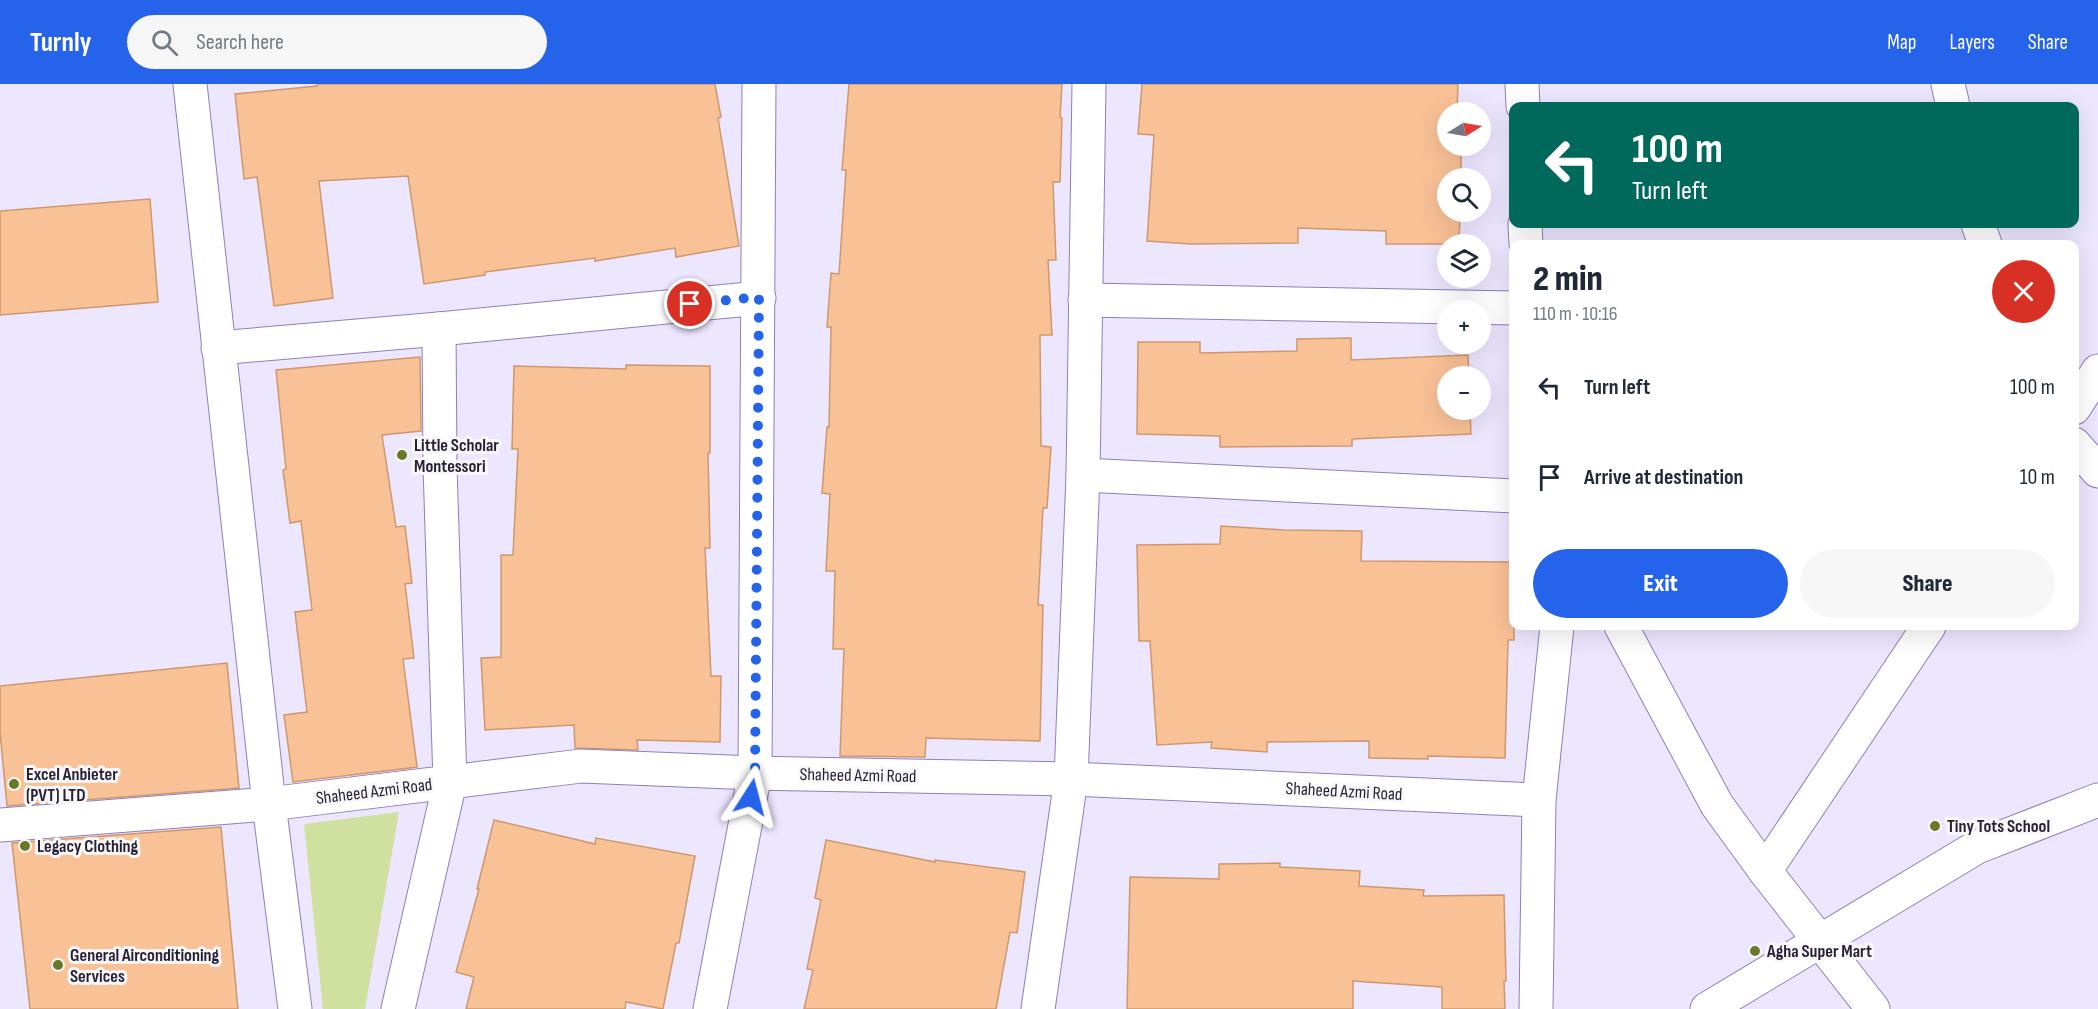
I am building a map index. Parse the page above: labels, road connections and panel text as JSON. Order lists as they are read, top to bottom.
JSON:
{
  "streets": {
    "street": ["Shaheed Azmi Road"]
  },
  "places": [
    "Little Scholar Montessori",
    "Excel Anbieter (PVT) LTD",
    "Tiny Tots School",
    "Legacy Clothing",
    "Agha Super Mart",
    "General Airconditioning Services"
  ],
  "north": "right",
  "page": {
    "header": "Turnly",
    "search": "Search here",
    "nav": ["Map", "Layers", "Share"],
    "map_buttons": ["+", "−"],
    "turn": ["100 m", "Turn left"],
    "heading": ["2 min", "110 m · 10:16"],
    "list": [
      {
        "name": "Turn left",
        "value": "100 m"
      },
      {
        "name": "Arrive at destination",
        "value": "10 m"
      }
    ],
    "buttons": ["Exit", "Share"]
  }
}
